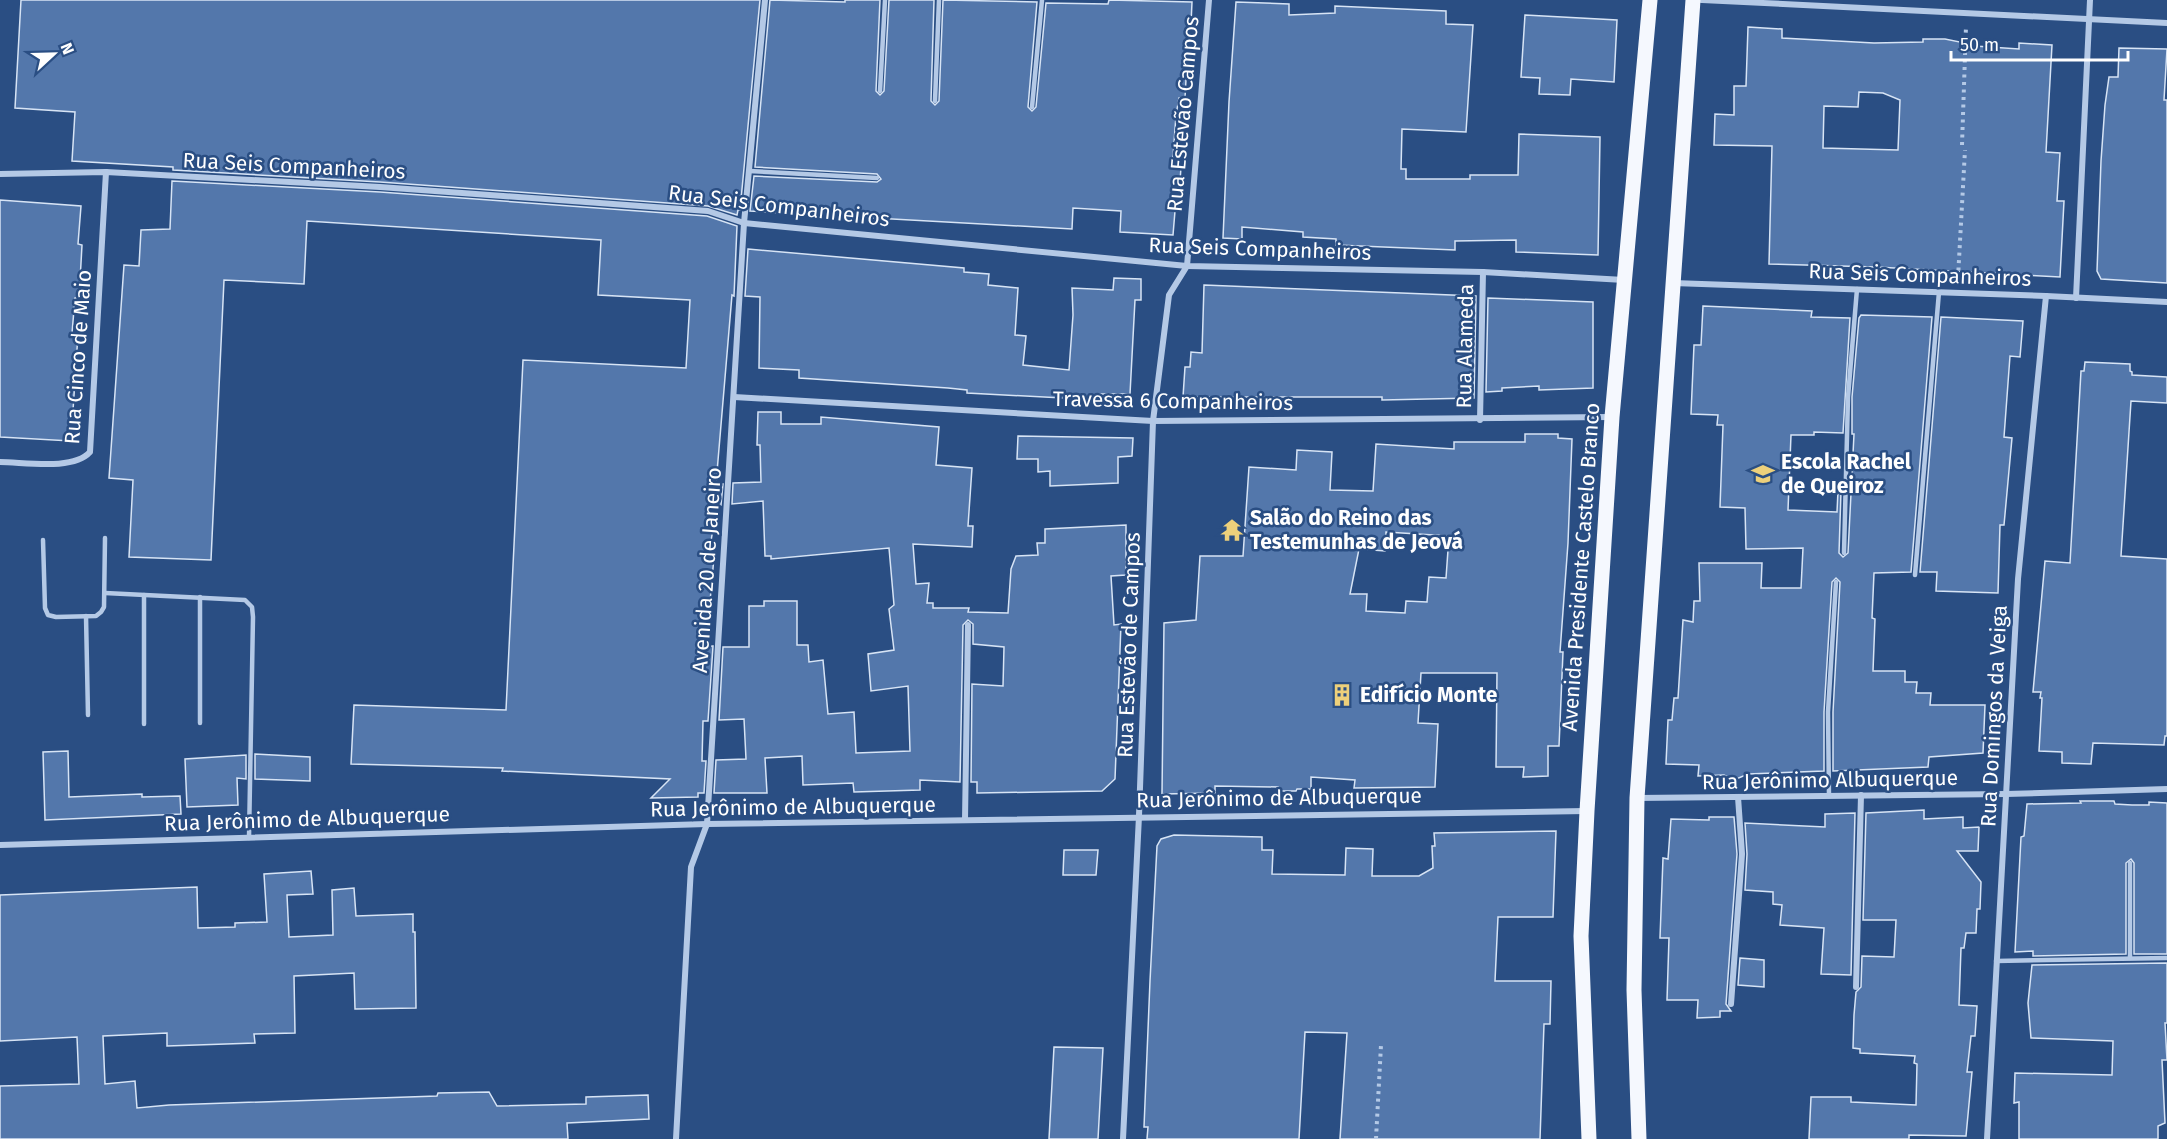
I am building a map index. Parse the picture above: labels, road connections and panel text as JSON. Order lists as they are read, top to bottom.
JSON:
{
  "streets": {
    "main road": ["Avenida Presidente Castelo Branco"],
    "street": [
      "Rua Estevão Campos",
      "Rua Seis Companheiros",
      "Rua Alameda",
      "Rua Cinco de Maio",
      "Travessa 6 Companheiros",
      "Avenida 20 de Janeiro",
      "Rua Estevão de Campos",
      "Rua Domingos da Veiga",
      "Rua Jerônimo Albuquerque",
      "Rua Jerônimo de Albuquerque"
    ]
  },
  "crossings": [
    ["Rua Estevão Campos", "Rua Seis Companheiros"],
    ["Rua Estevão Campos", "Rua Estevão de Campos"],
    ["Rua Seis Companheiros", "Rua Alameda"],
    ["Rua Seis Companheiros", "Rua Cinco de Maio"],
    ["Rua Seis Companheiros", "Avenida Presidente Castelo Branco"],
    ["Rua Seis Companheiros", "Avenida 20 de Janeiro"],
    ["Rua Seis Companheiros", "Rua Estevão de Campos"],
    ["Rua Seis Companheiros", "Rua Domingos da Veiga"],
    ["Rua Alameda", "Travessa 6 Companheiros"],
    ["Travessa 6 Companheiros", "Avenida Presidente Castelo Branco"],
    ["Travessa 6 Companheiros", "Avenida 20 de Janeiro"],
    ["Travessa 6 Companheiros", "Rua Estevão de Campos"],
    ["Avenida Presidente Castelo Branco", "Rua Jerônimo de Albuquerque"],
    ["Avenida 20 de Janeiro", "Rua Jerônimo de Albuquerque"],
    ["Rua Estevão de Campos", "Rua Jerônimo de Albuquerque"],
    ["Rua Domingos da Veiga", "Rua Jerônimo Albuquerque"]
  ],
  "places": {
    "school or university": ["Escola Rachel de Queiroz"],
    "temple": ["Salão do Reino das Testemunhas de Jeová"],
    "building": ["Edifício Monte"]
  },
  "scale_bar": "50 m",
  "north": "right"
}
